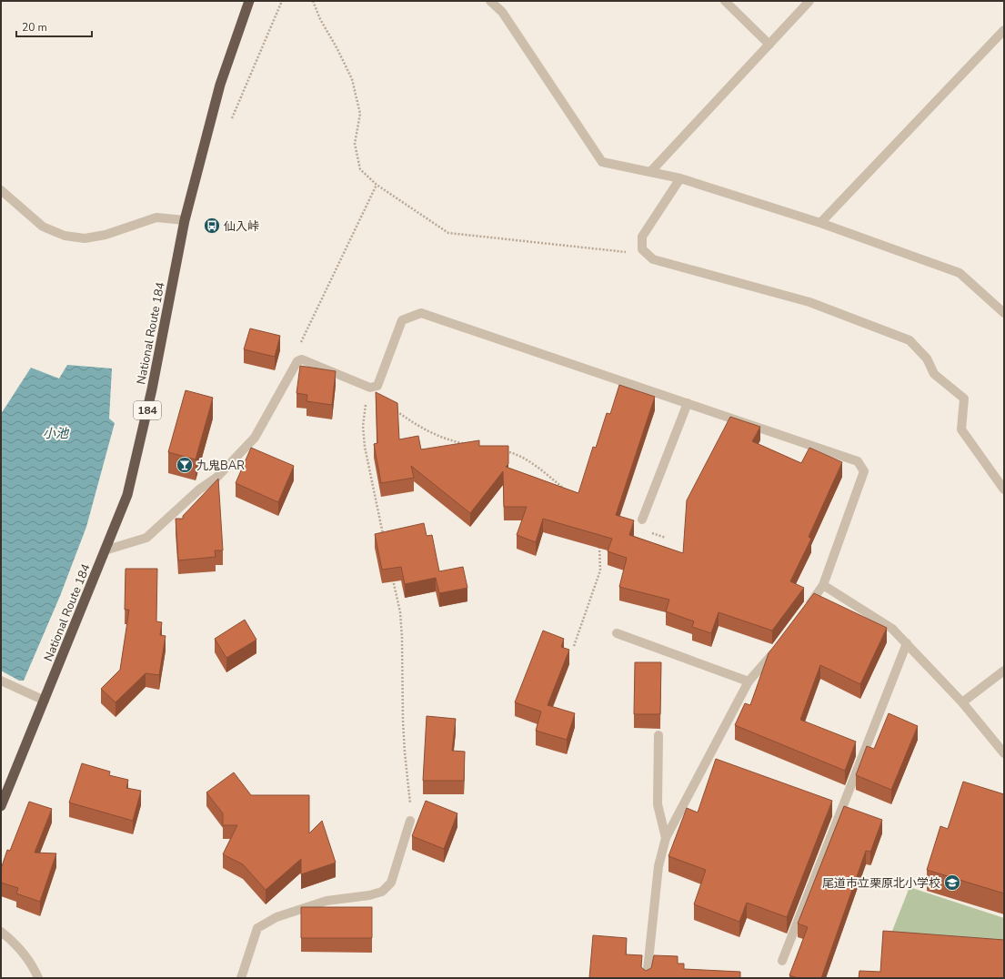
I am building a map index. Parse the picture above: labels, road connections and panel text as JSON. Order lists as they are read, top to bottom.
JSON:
{
  "streets": {
    "highway": ["National Route 184", "184"]
  },
  "water": ["小池"],
  "places": {
    "bus stop": ["仙入峠"],
    "bar": ["九鬼BAR"],
    "school or university": ["尾道市立栗原北小学校"]
  },
  "scale_bar": "20 m"
}
